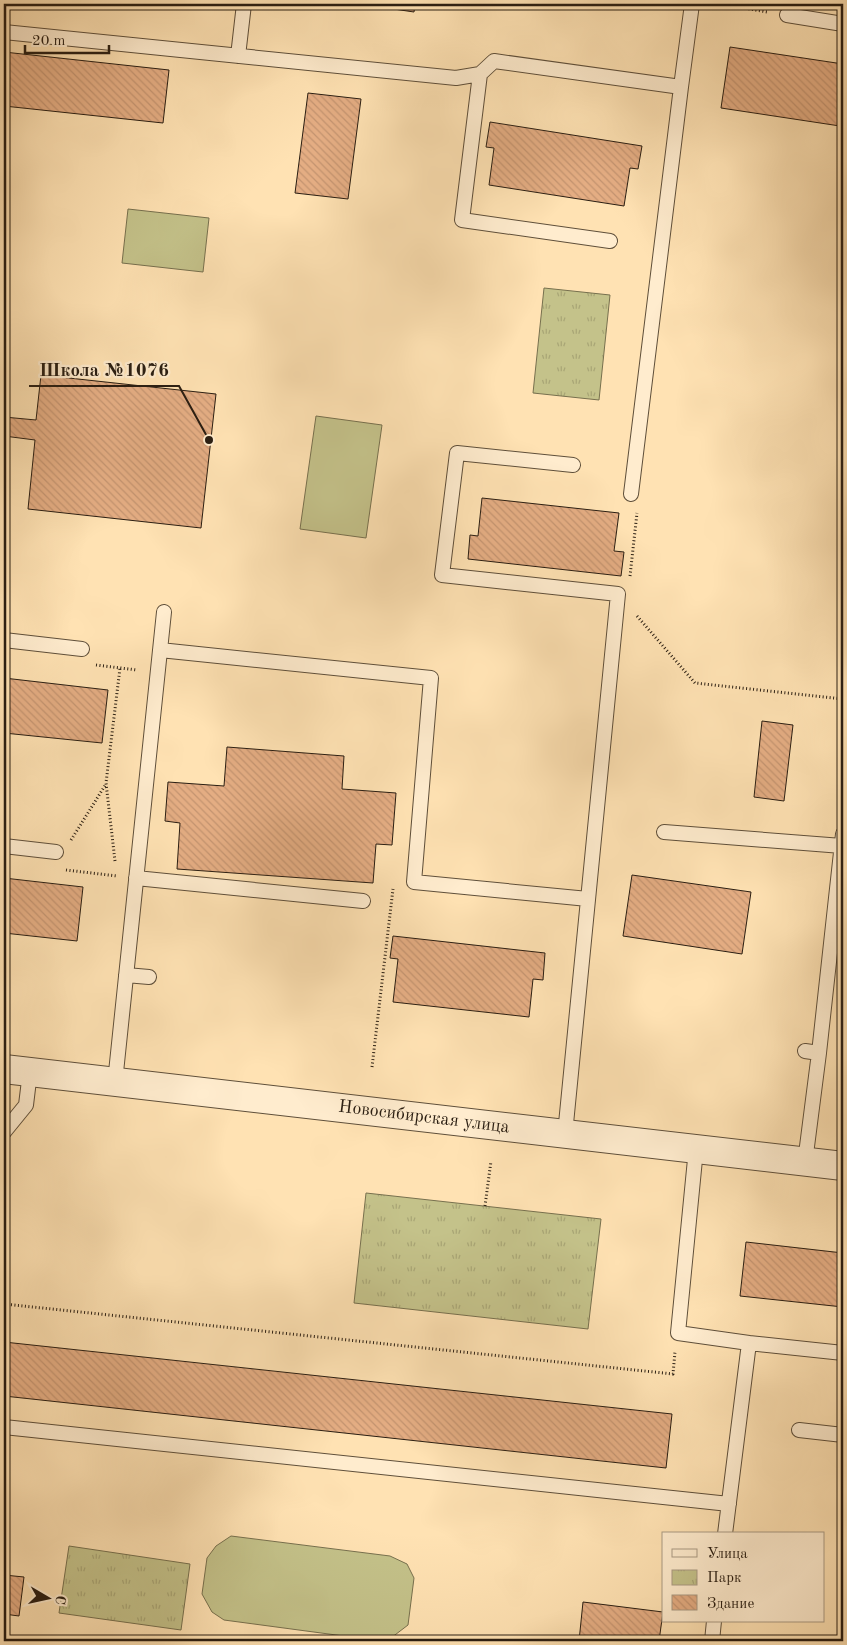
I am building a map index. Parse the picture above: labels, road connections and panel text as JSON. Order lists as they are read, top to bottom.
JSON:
{
  "streets": {
    "street": ["Новосибирская улица"]
  },
  "places": ["Школа №1076"],
  "legend": ["Улица", "Парк", "Здание"],
  "scale_bar": "20 m",
  "north": "right"
}
